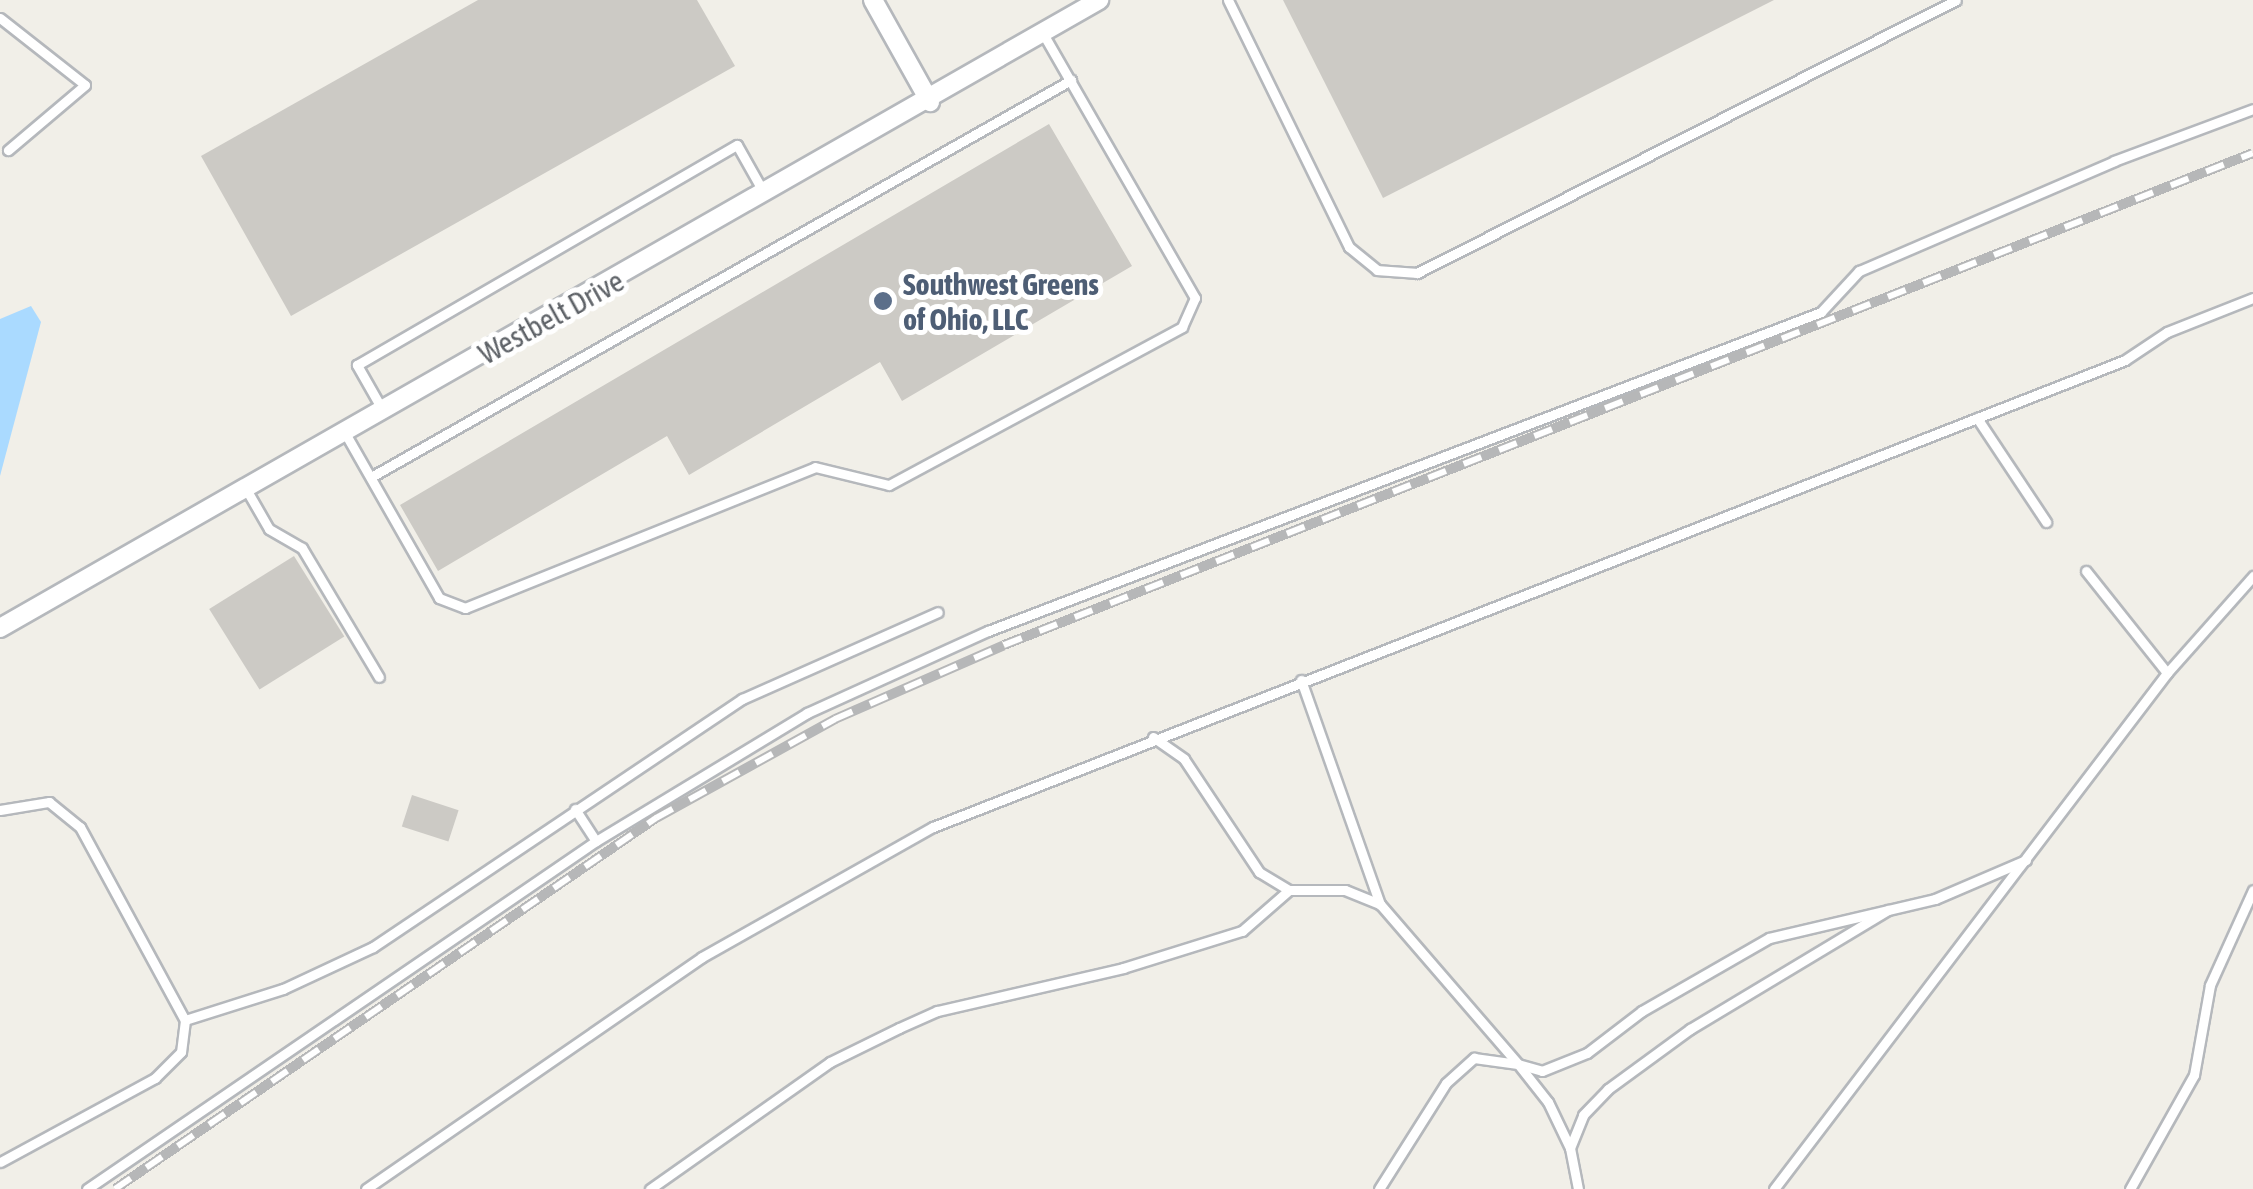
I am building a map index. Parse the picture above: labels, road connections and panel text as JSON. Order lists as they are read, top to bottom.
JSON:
{
  "streets": {
    "street": ["Westbelt Drive"]
  },
  "places": ["Southwest Greens of Ohio, LLC"]
}
